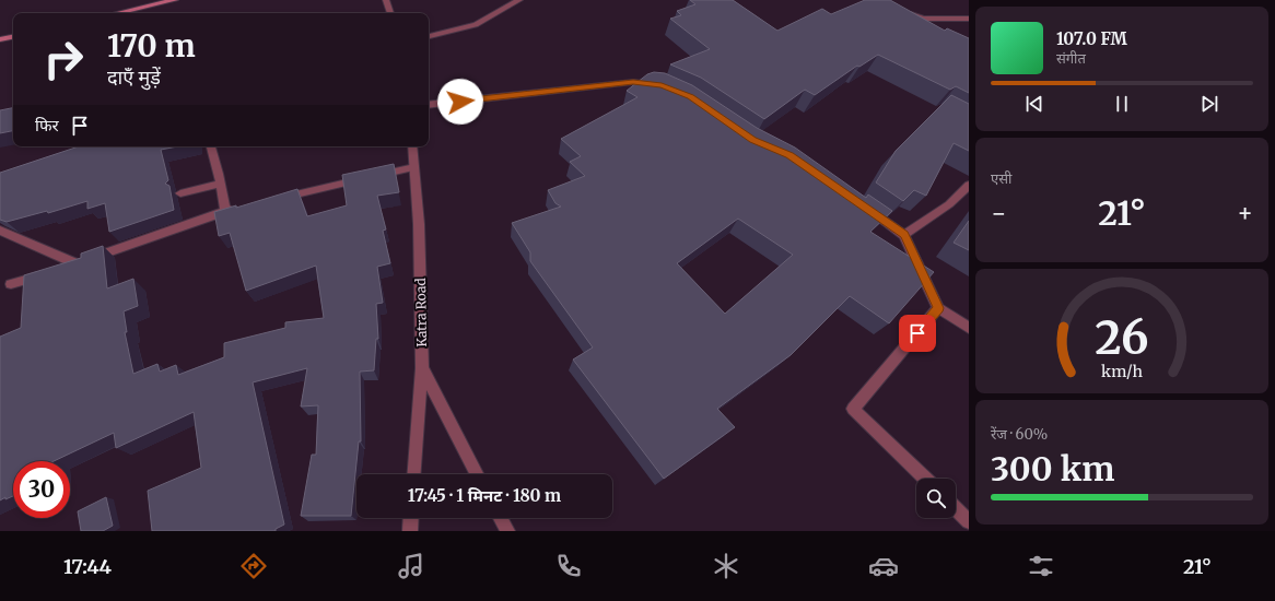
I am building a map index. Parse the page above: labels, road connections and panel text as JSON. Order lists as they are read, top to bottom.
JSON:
{
  "streets": {
    "street": ["Katra Road"]
  },
  "page": {
    "turn": ["170 m", "दाएँ मुड़ें"],
    "song": ["107.0 FM", "संगीत"],
    "then": "फिर",
    "tile": [
      "एसी",
      ["रेंज · 60%", "300 km"]
    ],
    "heat": ["−", "21°", "+"],
    "limit": "30",
    "trip": "17:45 · 1 मिनट · 180 m",
    "tabs": ["17:44", "21°"],
    "gauge": ["26", "km/h"]
  }
}
